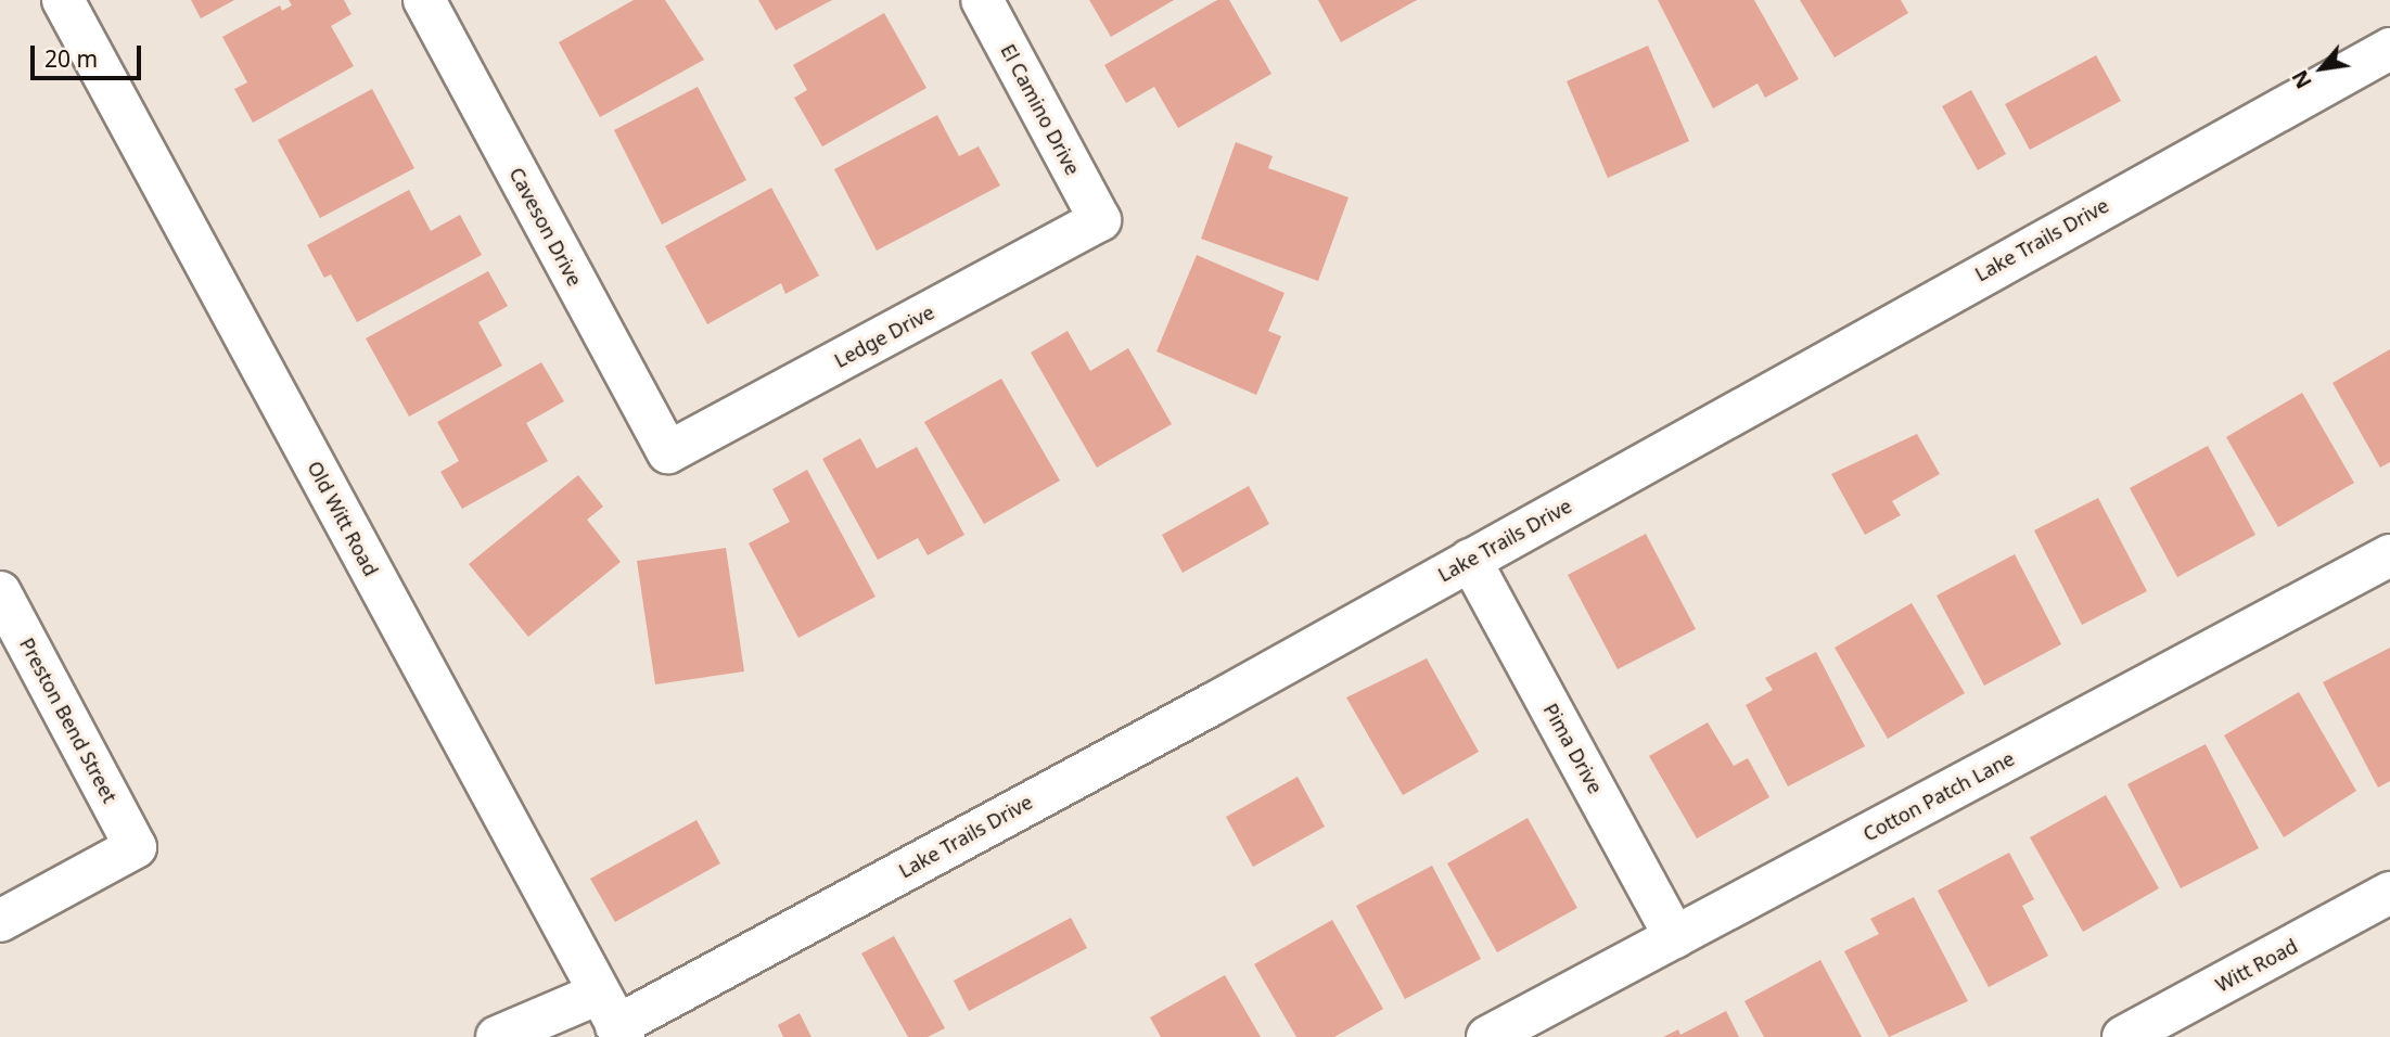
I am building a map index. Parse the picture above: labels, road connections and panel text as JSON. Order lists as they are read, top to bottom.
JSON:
{
  "streets": {
    "street": [
      "El Camino Drive",
      "Caveson Drive",
      "Lake Trails Drive",
      "Ledge Drive",
      "Old Witt Road",
      "Preston Bend Street",
      "Pima Drive",
      "Cotton Patch Lane",
      "Witt Road"
    ]
  },
  "crossings": [
    ["El Camino Drive", "Ledge Drive"],
    ["Caveson Drive", "Ledge Drive"],
    ["Lake Trails Drive", "Old Witt Road"],
    ["Lake Trails Drive", "Pima Drive"],
    ["Pima Drive", "Cotton Patch Lane"]
  ],
  "scale_bar": "20 m",
  "north": "bottom left"
}
